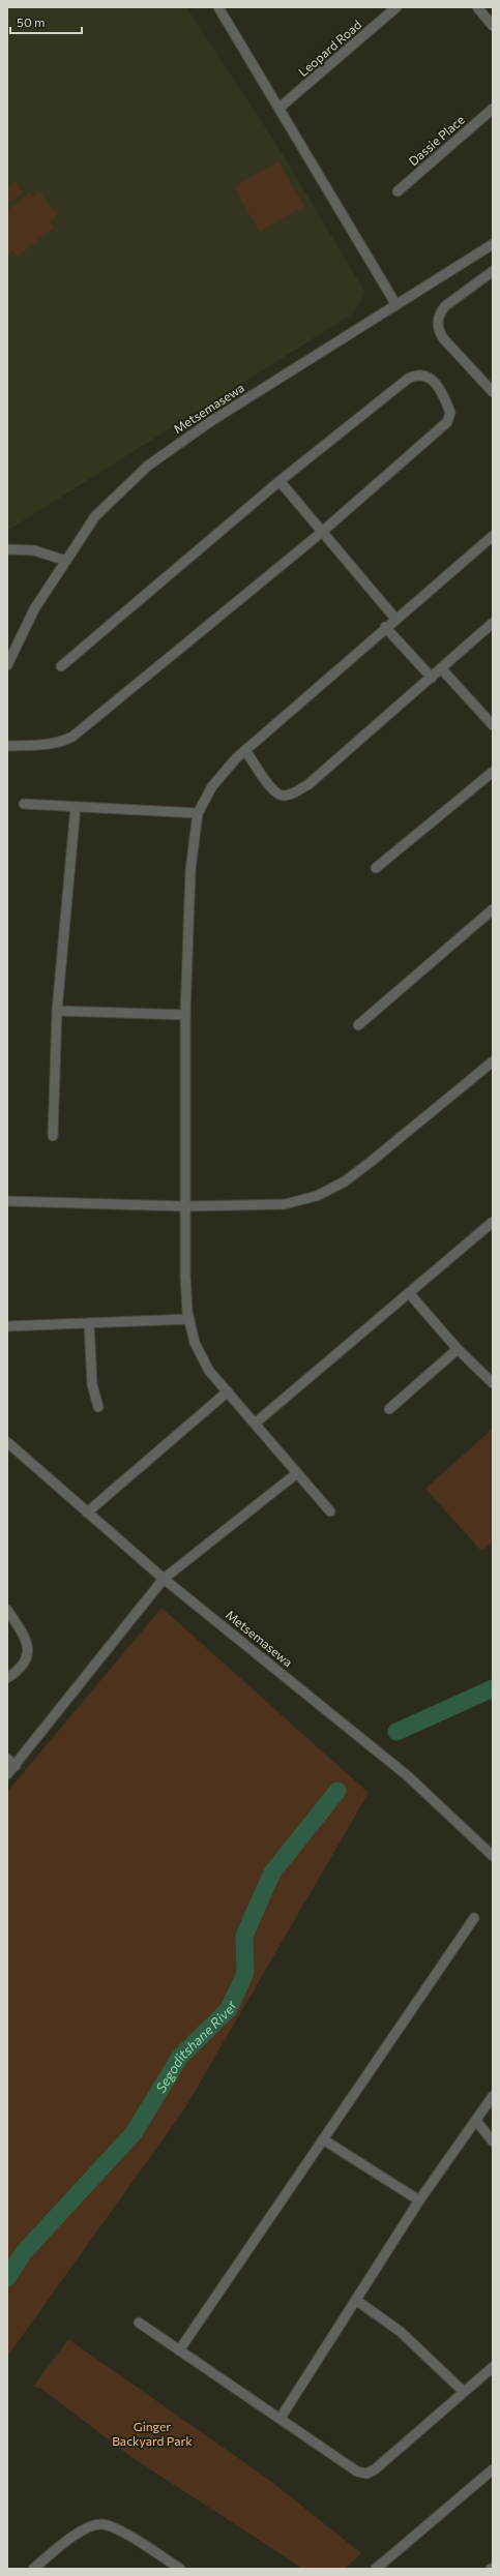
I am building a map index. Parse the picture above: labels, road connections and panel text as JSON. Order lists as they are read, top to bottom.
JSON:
{
  "streets": {
    "street": ["Leopard Road", "Dassie Place", "Metsemasewa"]
  },
  "water": ["Segoditshane River"],
  "parks": ["Ginger Backyard Park"],
  "scale_bar": "50 m"
}
